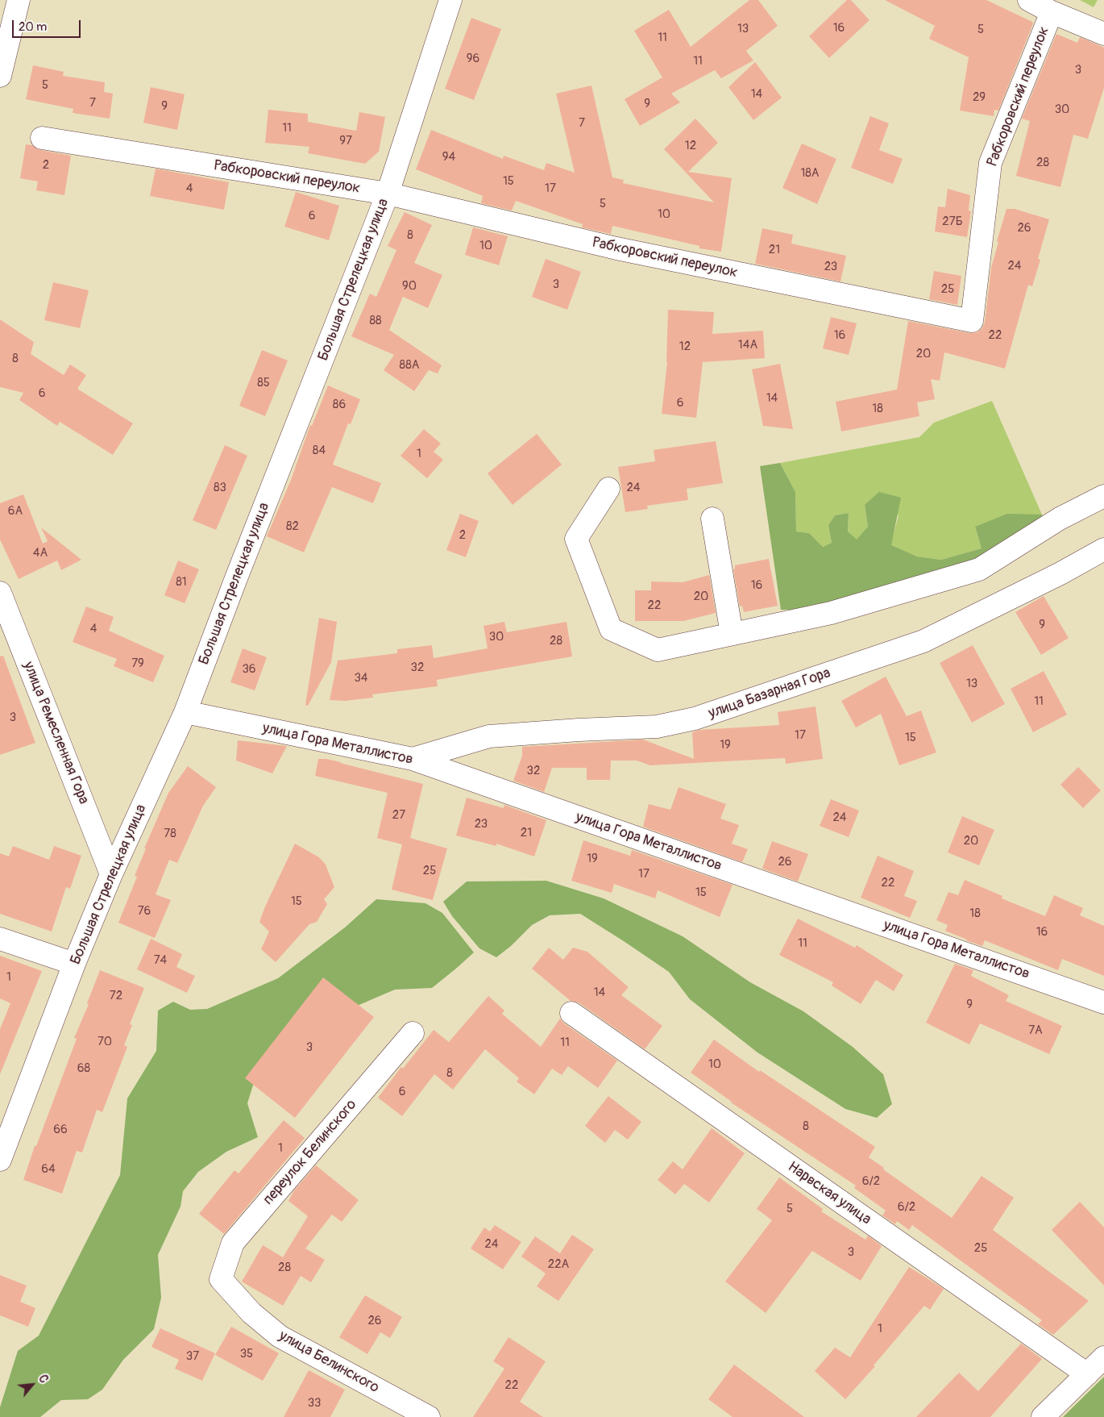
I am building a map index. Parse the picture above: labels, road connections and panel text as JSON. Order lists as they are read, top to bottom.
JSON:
{
  "streets": {
    "street": [
      "Рабкоровский переулок",
      "Большая Стрелецкая улица",
      "улица Базарная Гора",
      "улица Ремесленная Гора",
      "улица Гора Металлистов",
      "переулок Белинского",
      "Нарвская улица",
      "улица Белинского"
    ]
  },
  "crossings": [
    ["Рабкоровский переулок", "Большая Стрелецкая улица"],
    ["Большая Стрелецкая улица", "улица Ремесленная Гора"],
    ["Большая Стрелецкая улица", "улица Гора Металлистов"],
    ["улица Базарная Гора", "улица Гора Металлистов"],
    ["переулок Белинского", "улица Белинского"]
  ],
  "house_numbers": [
    "16",
    "13",
    "5",
    "11",
    "96",
    "11",
    "3",
    "5",
    "14",
    "29",
    "7",
    "9",
    "9",
    "30",
    "7",
    "11",
    "97",
    "12",
    "94",
    "28",
    "2",
    "18А",
    "15",
    "4",
    "17",
    "5",
    "10",
    "6",
    "27Б",
    "26",
    "8",
    "10",
    "21",
    "24",
    "23",
    "3",
    "90",
    "25",
    "88",
    "16",
    "22",
    "14А",
    "12",
    "20",
    "8",
    "88А",
    "85",
    "6",
    "14",
    "6",
    "86",
    "18",
    "84",
    "1",
    "83",
    "24",
    "6А",
    "82",
    "2",
    "4А",
    "81",
    "16",
    "20",
    "22",
    "9",
    "4",
    "30",
    "28",
    "79",
    "32",
    "36",
    "34",
    "13",
    "11",
    "3",
    "17",
    "15",
    "19",
    "32",
    "27",
    "24",
    "23",
    "21",
    "78",
    "20",
    "19",
    "26",
    "25",
    "17",
    "22",
    "15",
    "15",
    "76",
    "18",
    "16",
    "11",
    "74",
    "1",
    "14",
    "72",
    "9",
    "7А",
    "70",
    "11",
    "3",
    "10",
    "68",
    "8",
    "6",
    "8",
    "66",
    "1",
    "64",
    "6/2",
    "6/2",
    "5",
    "24",
    "25",
    "3",
    "22А",
    "28",
    "26",
    "1",
    "35",
    "37",
    "22",
    "33"
  ],
  "scale_bar": "20 m",
  "north": "top right"
}
